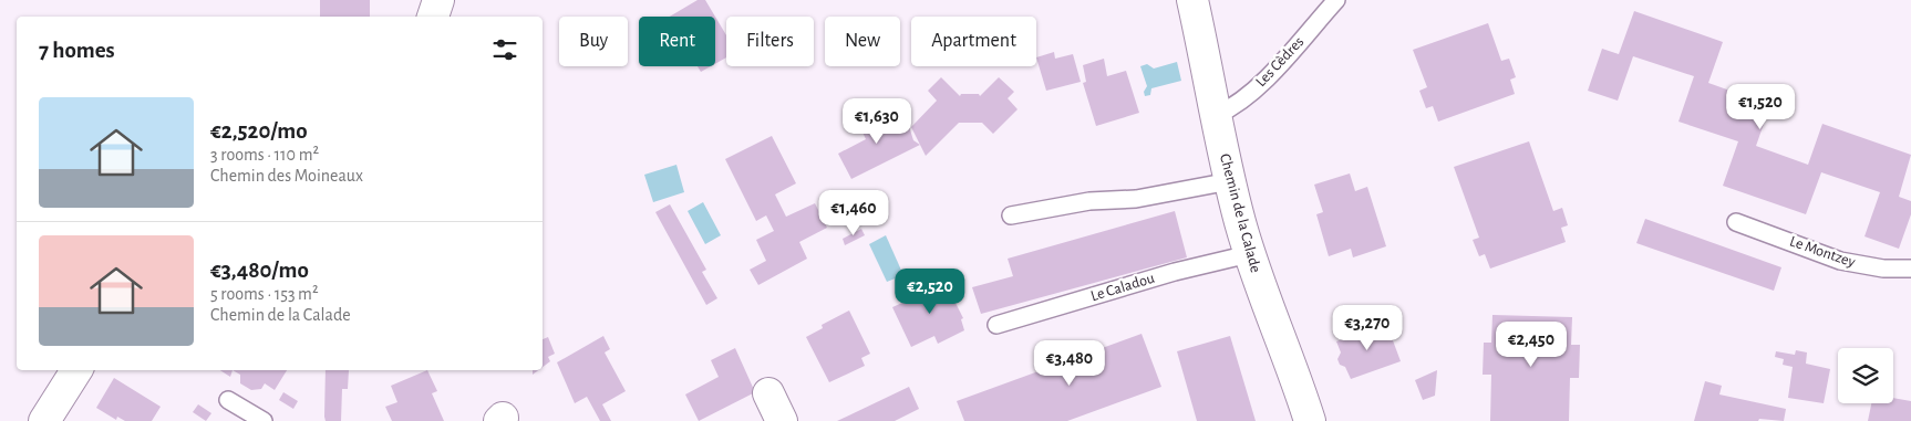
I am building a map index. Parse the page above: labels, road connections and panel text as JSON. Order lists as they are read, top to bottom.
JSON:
{
  "streets": {
    "street": ["Chemin de la Calade"],
    "lane": ["Les Cèdres", "Le Montzey", "Le Caladou"]
  },
  "crossings": [
    ["Les Cèdres", "Chemin de la Calade"],
    ["Chemin de la Calade", "Le Caladou"]
  ],
  "page": {
    "chip": [
      "Buy",
      "Rent",
      "Filters",
      "New",
      "Apartment"
    ],
    "heading": "7 homes",
    "list": [
      {
        "name": "€2,520/mo",
        "note": "3 rooms · 110 m² · Chemin des Moineaux"
      },
      {
        "name": "€3,480/mo",
        "note": "5 rooms · 153 m² · Chemin de la Calade"
      }
    ],
    "price": [
      "€1,520",
      "€1,630",
      "€1,460",
      "€2,520",
      "€3,270",
      "€2,450",
      "€3,480"
    ]
  }
}
